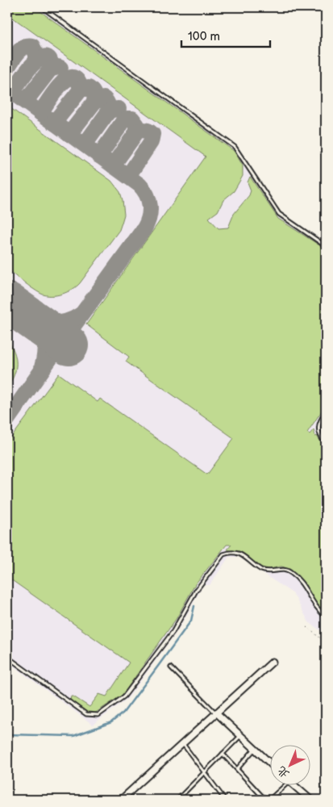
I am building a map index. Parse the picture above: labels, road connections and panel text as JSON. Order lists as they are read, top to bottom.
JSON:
{
  "scale_bar": "100 m",
  "north": "bottom left"
}
